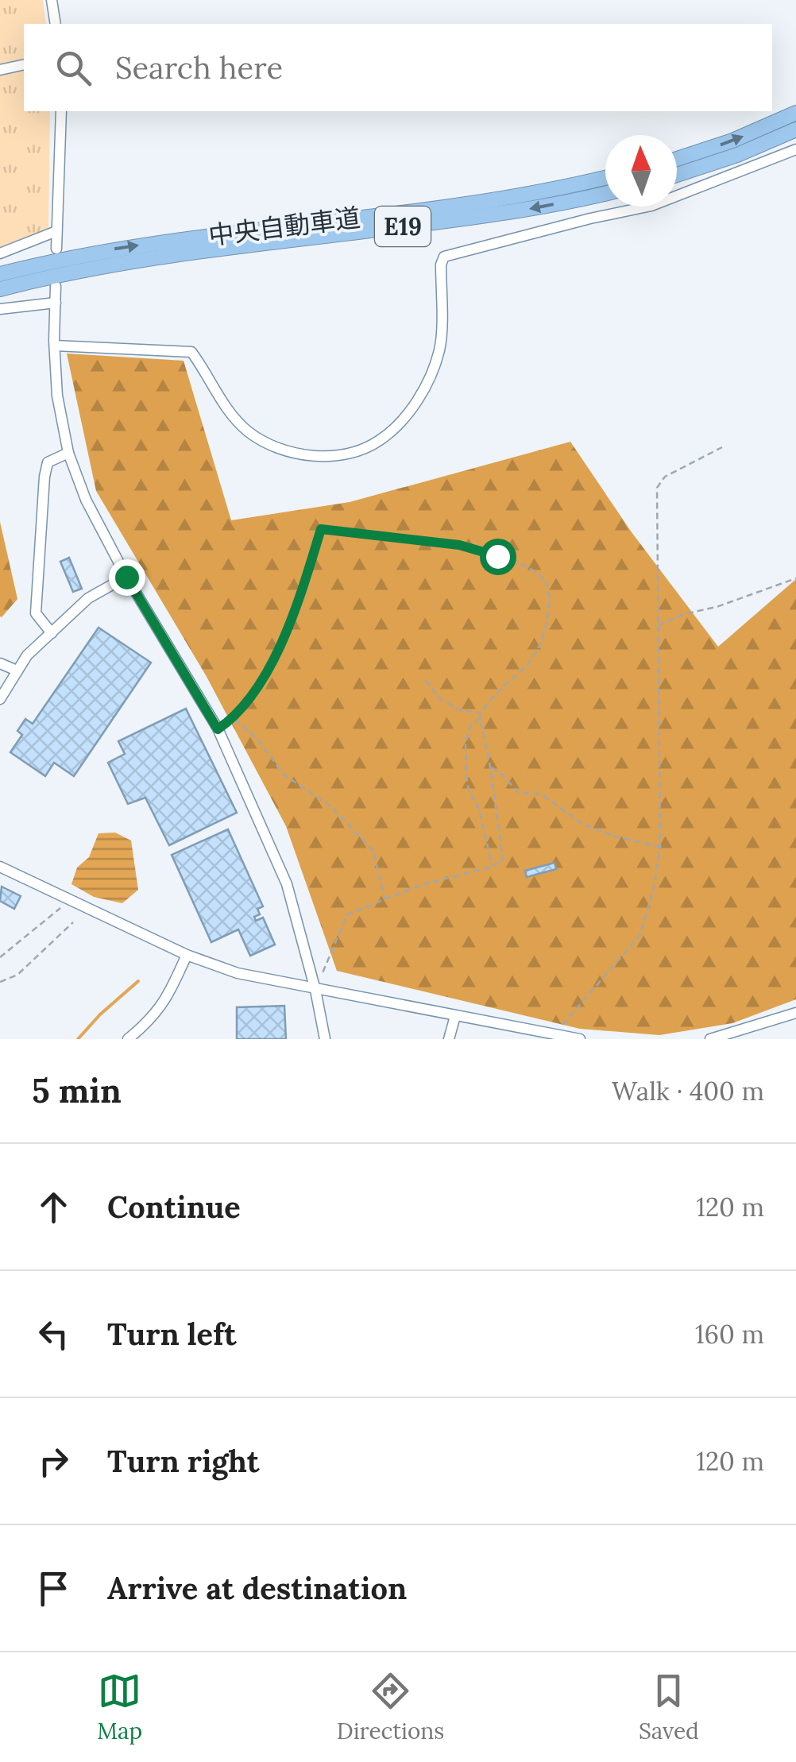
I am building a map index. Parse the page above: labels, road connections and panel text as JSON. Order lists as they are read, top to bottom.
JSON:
{
  "streets": {
    "highway": ["中央自動車道", "E19"]
  },
  "north": "top",
  "page": {
    "search": "Search here",
    "heading": ["5 min", "Walk · 400 m"],
    "list": [
      ["Continue", "120 m"],
      ["Turn left", "160 m"],
      ["Turn right", "120 m"],
      "Arrive at destination"
    ],
    "nav": ["Map", "Directions", "Saved"]
  }
}
